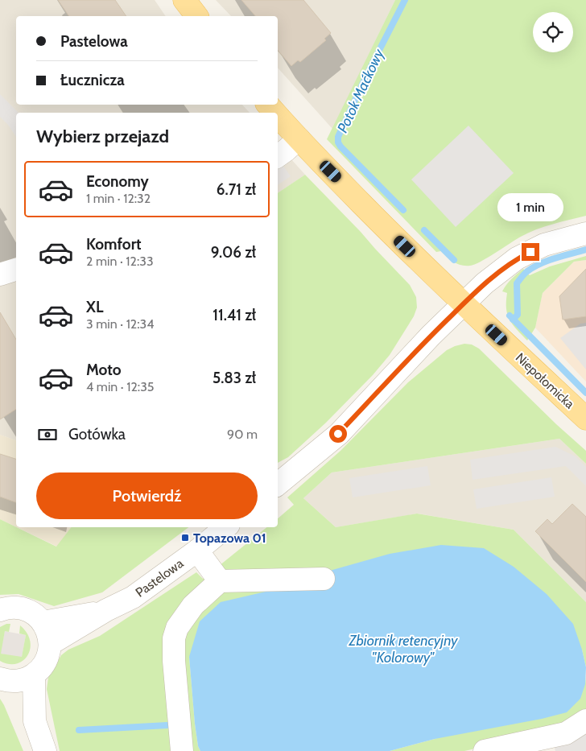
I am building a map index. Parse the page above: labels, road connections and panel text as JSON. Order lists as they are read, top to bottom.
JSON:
{
  "streets": {
    "main road": ["Niepołomicka"],
    "street": ["Pastelowa"]
  },
  "water": ["Potok Maćkowy", "Zbiornik retencyjny \"Kolorowy\""],
  "places": {
    "transit": ["Topazowa 01"]
  },
  "page": {
    "banner": ["Pastelowa", "Łucznicza"],
    "heading": "Wybierz przejazd",
    "list": [
      {
        "name": "Economy",
        "note": "1 min · 12:32",
        "value": "6.71 zł"
      },
      {
        "name": "Komfort",
        "note": "2 min · 12:33",
        "value": "9.06 zł"
      },
      {
        "name": "XL",
        "note": "3 min · 12:34",
        "value": "11.41 zł"
      },
      {
        "name": "Moto",
        "note": "4 min · 12:35",
        "value": "5.83 zł"
      }
    ],
    "bubble": "1 min",
    "pay": ["Gotówka", "90 m"],
    "buttons": "Potwierdź"
  }
}
